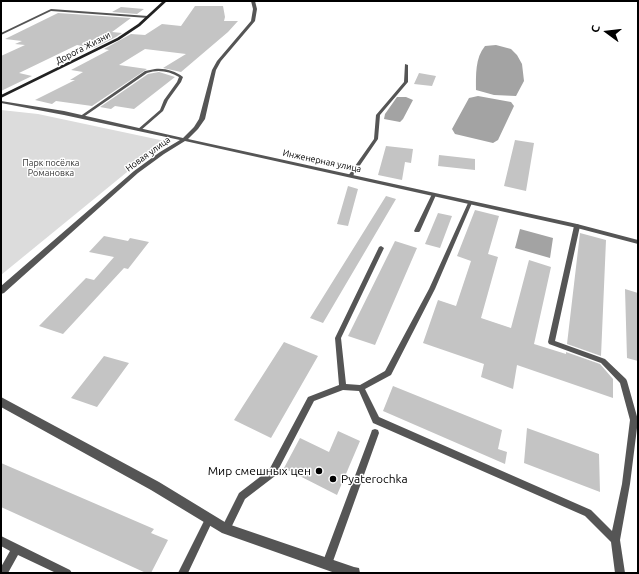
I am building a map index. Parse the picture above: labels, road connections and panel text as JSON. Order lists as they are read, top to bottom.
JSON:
{
  "streets": {
    "main road": ["Дорога Жизни"],
    "street": ["Новая улица", "Инженерная улица"]
  },
  "crossings": [
    ["Новая улица", "Инженерная улица"]
  ],
  "parks": ["Парк посёлка Романовка"],
  "places": ["Мир смешных цен", "Pyaterochka"],
  "north": "left"
}
